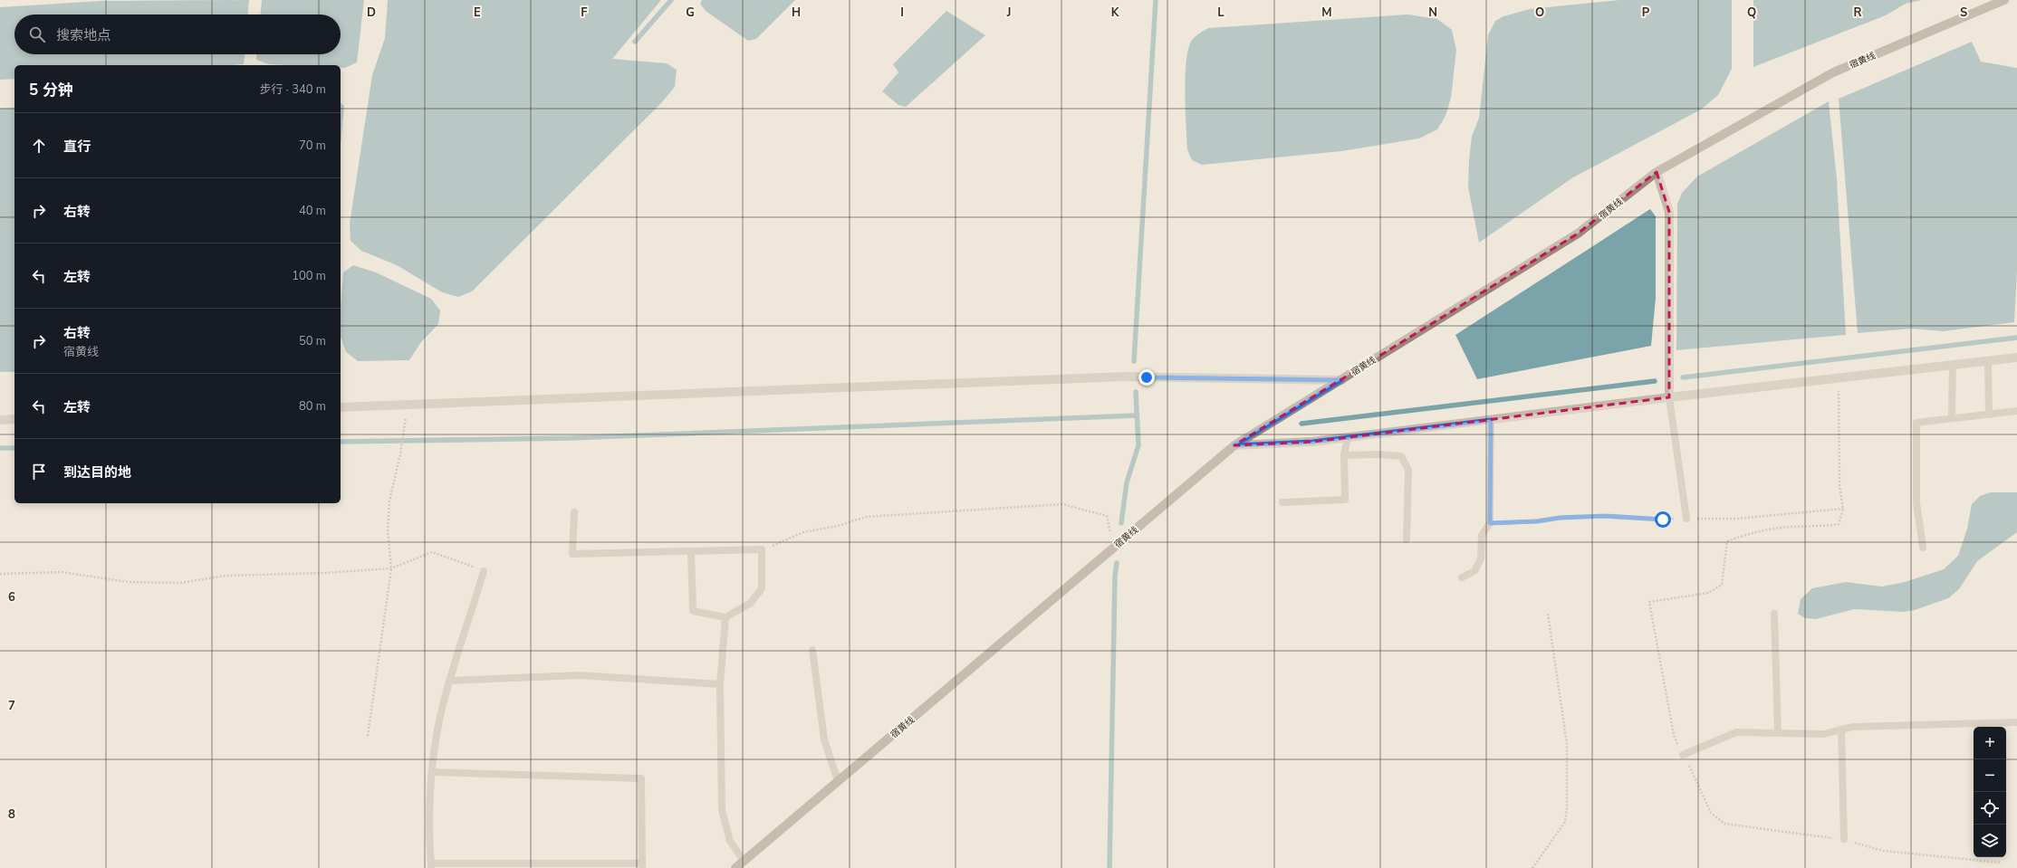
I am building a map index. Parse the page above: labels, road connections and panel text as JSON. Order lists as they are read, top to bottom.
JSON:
{
  "streets": {
    "main road": ["宿黄线"]
  },
  "page": {
    "search": "搜索地点",
    "heading": ["5 分钟", "步行 · 340 m"],
    "list": [
      ["直行", "70 m"],
      ["右转", "40 m"],
      ["左转", "100 m"],
      ["右转", "宿黄线", "50 m"],
      ["左转", "80 m"],
      "到达目的地"
    ],
    "map_buttons": ["+", "−"]
  },
  "grid": {
    "columns": [
      "D",
      "E",
      "F",
      "G",
      "H",
      "I",
      "J",
      "K",
      "L",
      "M",
      "N",
      "O",
      "P",
      "Q",
      "R",
      "S"
    ],
    "rows": ["6", "7", "8"]
  }
}
